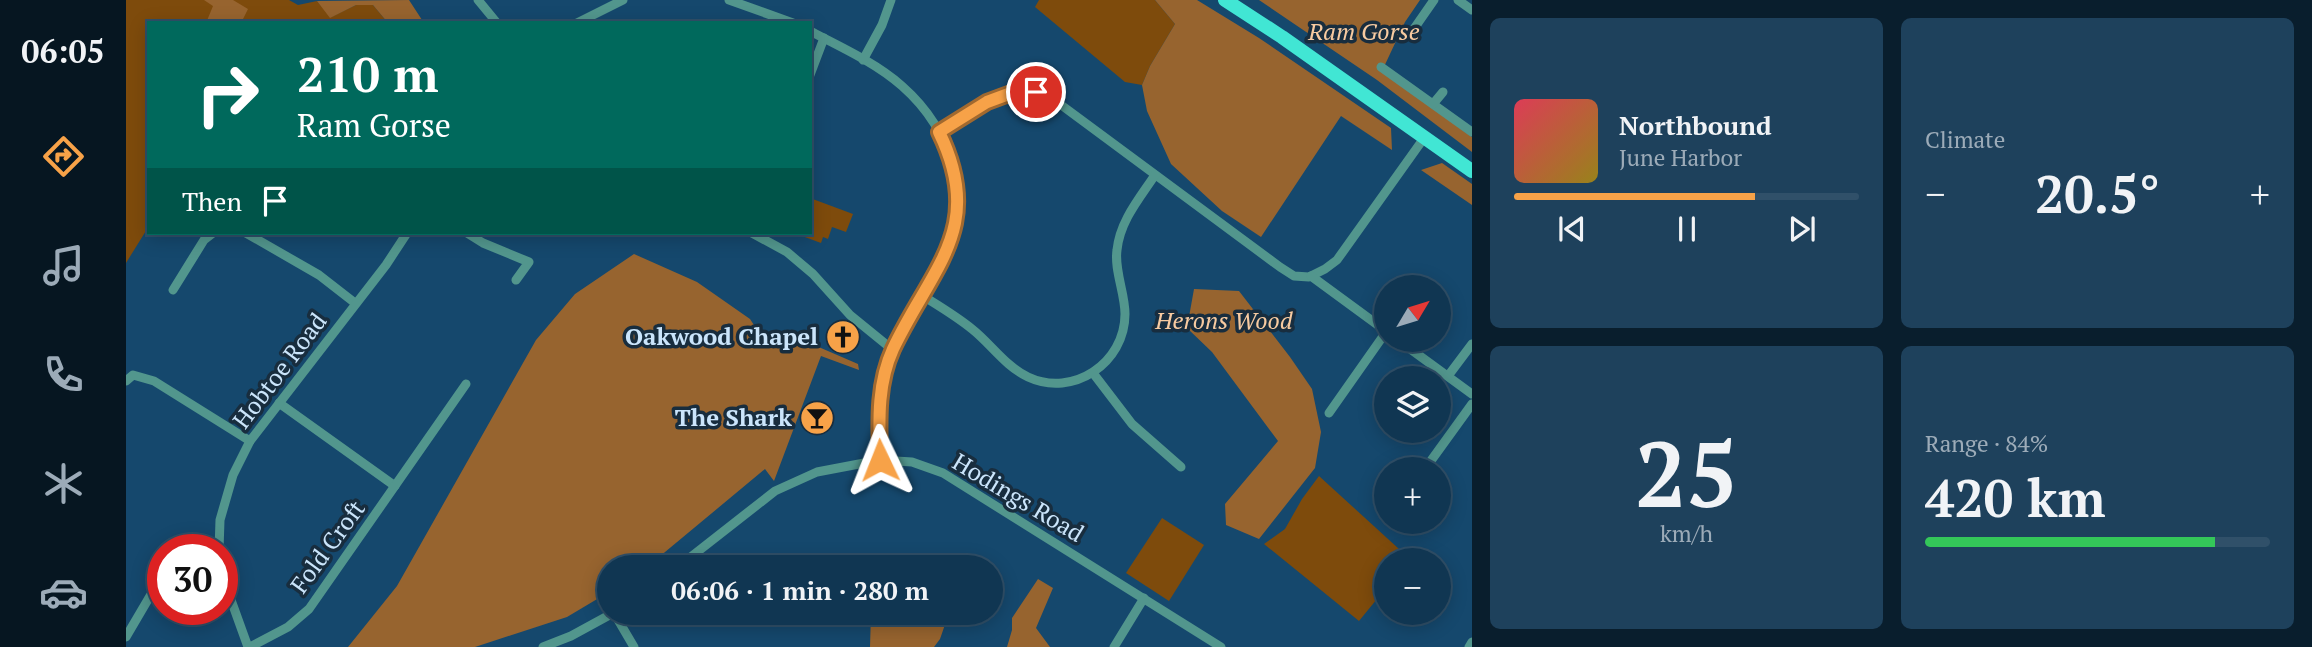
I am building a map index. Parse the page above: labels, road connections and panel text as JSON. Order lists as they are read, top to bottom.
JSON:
{
  "streets": {
    "street": ["Hobtoe Road", "Hodings Road", "Fold Croft"]
  },
  "crossings": [
    ["Hobtoe Road", "Fold Croft"]
  ],
  "parks": ["Ram Gorse", "Herons Wood"],
  "places": {
    "church": ["Oakwood Chapel"],
    "bar": ["The Shark"]
  },
  "north": "top right",
  "page": {
    "tabs": "06:05",
    "tile": [
      "Climate",
      ["25", "km/h"],
      ["Range · 84%", "420 km"]
    ],
    "turn": ["210 m", "Ram Gorse"],
    "song": ["Northbound", "June Harbor"],
    "heat": ["−", "20.5°", "+"],
    "then": "Then",
    "map_buttons": ["+", "−"],
    "limit": "30",
    "trip": "06:06 · 1 min · 280 m"
  }
}
